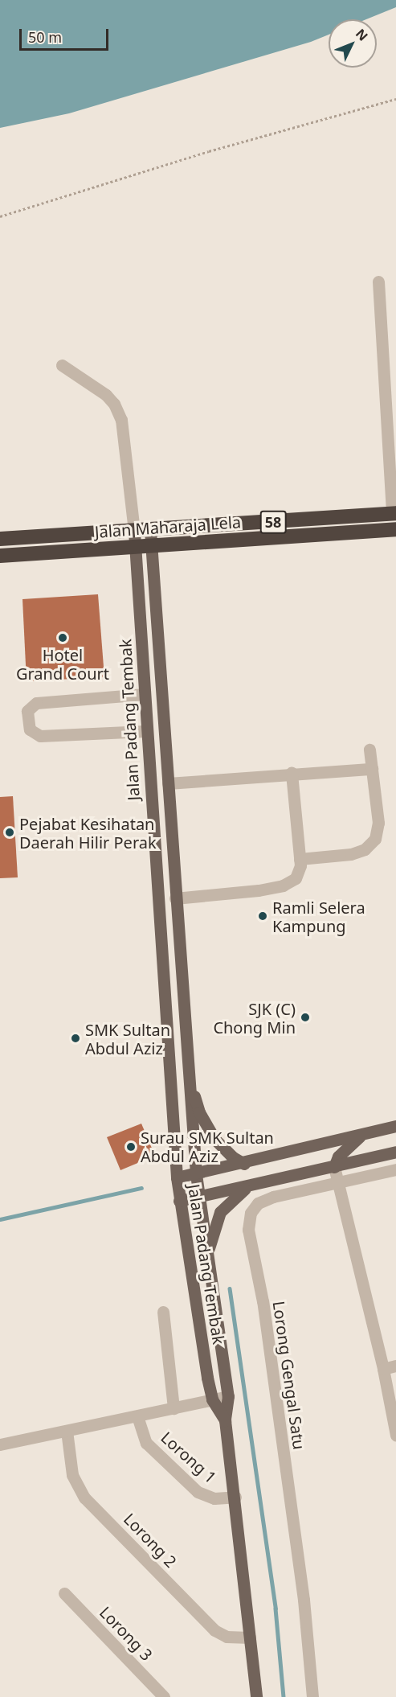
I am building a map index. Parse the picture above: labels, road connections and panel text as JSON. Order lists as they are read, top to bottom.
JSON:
{
  "streets": {
    "highway": ["58", "Jalan Maharaja Lela"],
    "main road": ["Jalan Padang Tembak"],
    "street": [
      "Lorong Gengal Satu",
      "Lorong 1",
      "Lorong 2",
      "Lorong 3"
    ]
  },
  "crossings": [
    ["Jalan Maharaja Lela", "Jalan Padang Tembak"],
    ["Jalan Padang Tembak", "Lorong 1"],
    ["Jalan Padang Tembak", "Lorong 2"]
  ],
  "places": [
    "Hotel Grand Court",
    "Pejabat Kesihatan Daerah Hilir Perak",
    "Ramli Selera Kampung",
    "SJK (C) Chong Min",
    "SMK Sultan Abdul Aziz",
    "Surau SMK Sultan Abdul Aziz"
  ],
  "scale_bar": "50 m",
  "north": "top right"
}
